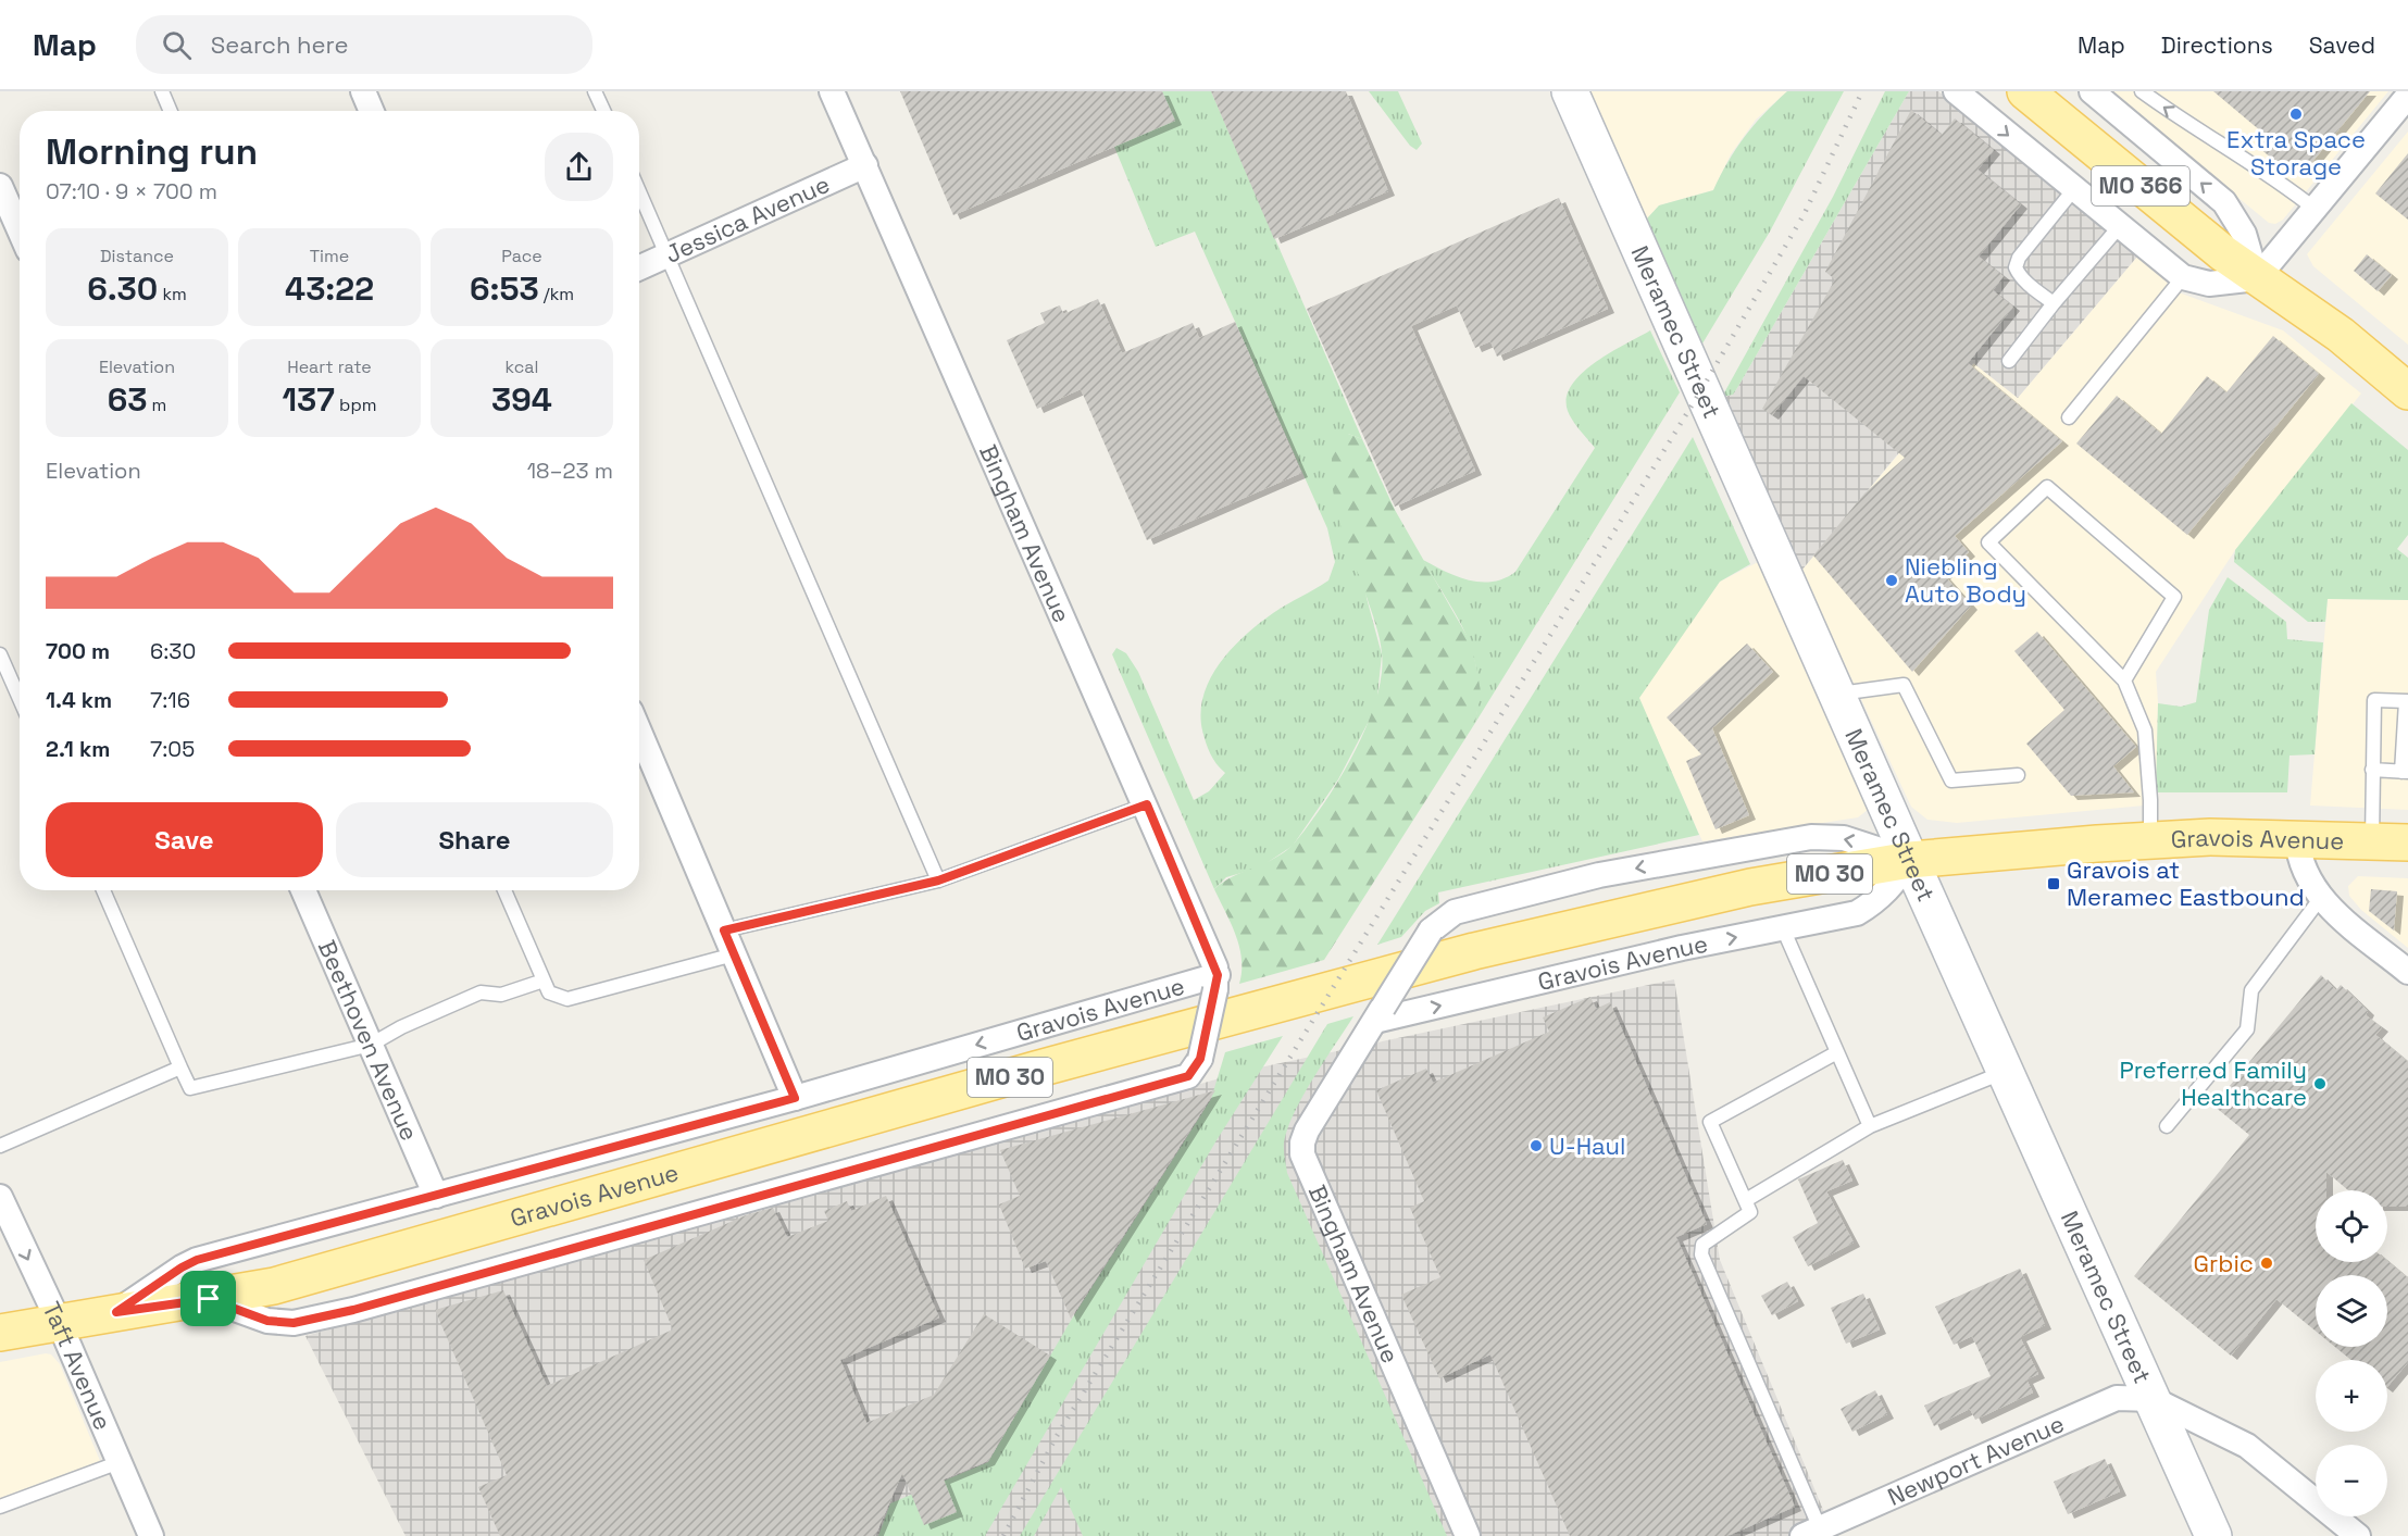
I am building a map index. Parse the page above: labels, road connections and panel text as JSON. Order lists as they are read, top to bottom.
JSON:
{
  "streets": {
    "main road": ["MO 366", "Gravois Avenue", "MO 30"],
    "street": [
      "Jessica Avenue",
      "Meramec Street",
      "Bingham Avenue",
      "Beethoven Avenue",
      "Taft Avenue",
      "Newport Avenue"
    ]
  },
  "crossings": [
    ["Jessica Avenue", "Bingham Avenue"],
    ["Meramec Street", "Gravois Avenue"],
    ["Meramec Street", "Newport Avenue"],
    ["Bingham Avenue", "Gravois Avenue"],
    ["Gravois Avenue", "Beethoven Avenue"],
    ["Gravois Avenue", "Taft Avenue"]
  ],
  "one_way": ["Taft Avenue"],
  "places": {
    "other": [
      "Extra Space Storage",
      "Niebling Auto Body",
      "Preferred Family Healthcare",
      "U-Haul",
      "Grbic"
    ],
    "transit": ["Gravois at Meramec Eastbound"]
  },
  "page": {
    "header": "Map",
    "search": "Search here",
    "nav": ["Map", "Directions", "Saved"],
    "heading": ["Morning run", "07:10 · 9 × 700 m"],
    "stats": [
      ["Distance", "6.30 km"],
      ["Time", "43:22"],
      ["Pace", "6:53 /km"],
      ["Elevation", "63 m"],
      ["Heart rate", "137 bpm"],
      ["kcal", "394"]
    ],
    "chart": ["Elevation", "18–23 m"],
    "list": [
      {
        "name": "700 m",
        "note": "6:30"
      },
      {
        "name": "1.4 km",
        "note": "7:16"
      },
      {
        "name": "2.1 km",
        "note": "7:05"
      }
    ],
    "buttons": ["Save", "Share"],
    "map_buttons": ["+", "−"]
  }
}
